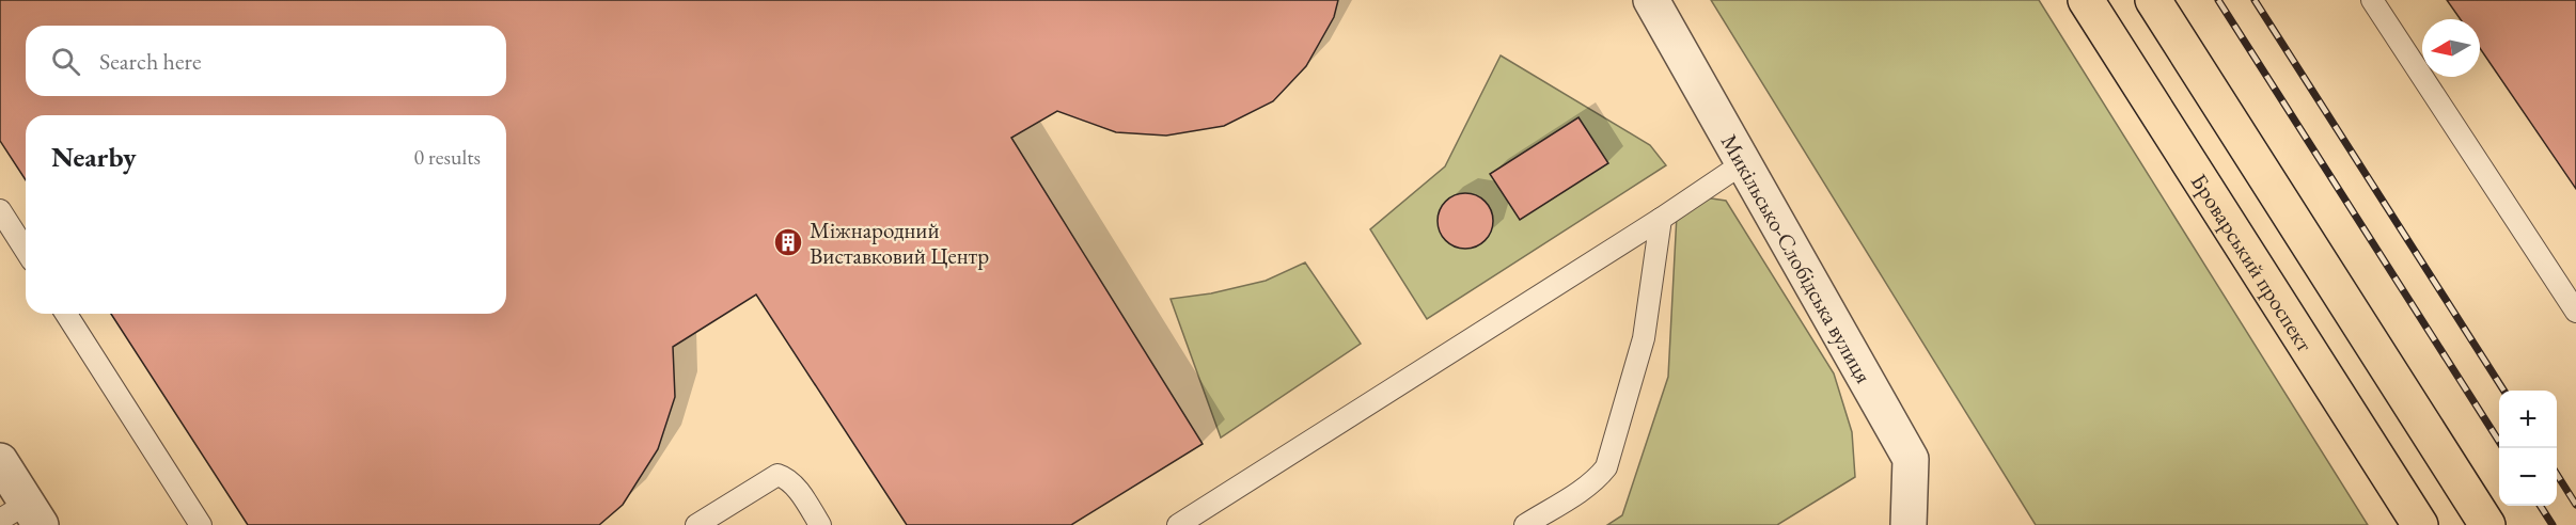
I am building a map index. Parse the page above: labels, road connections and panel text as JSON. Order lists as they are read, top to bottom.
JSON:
{
  "streets": {
    "main road": ["Броварський проспект"],
    "street": ["Микільсько-Слобідська вулиця"]
  },
  "places": {
    "building": ["Міжнародний Виставковий Центр"]
  },
  "north": "left",
  "page": {
    "search": "Search here",
    "heading": ["Nearby", "0 results"],
    "map_buttons": ["+", "−"]
  }
}
